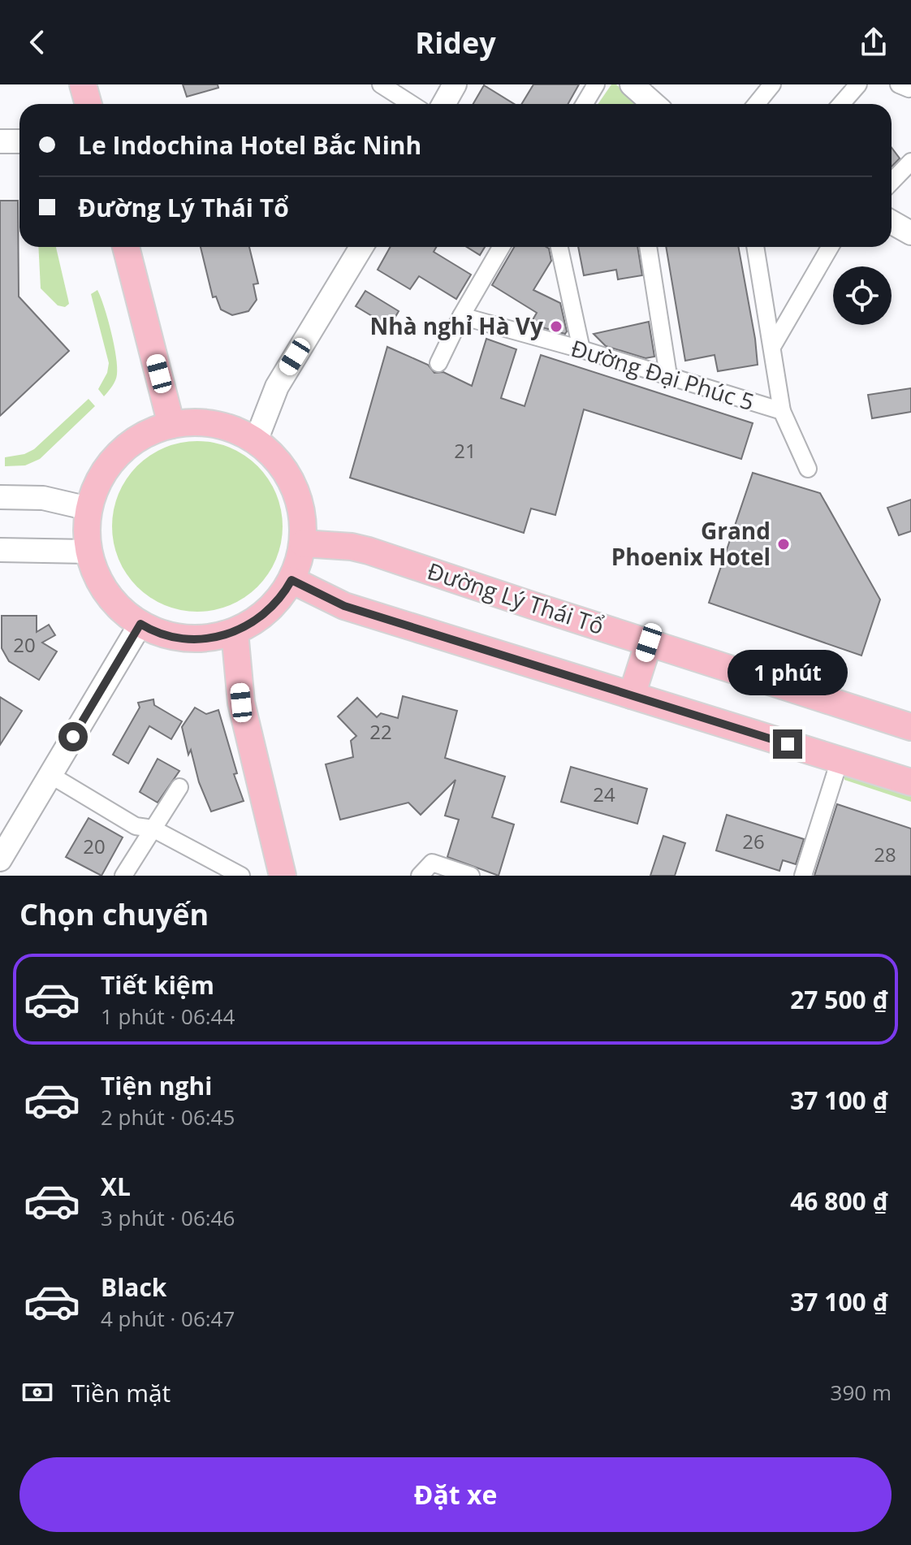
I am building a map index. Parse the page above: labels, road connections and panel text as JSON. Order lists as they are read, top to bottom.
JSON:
{
  "streets": {
    "main road": ["Đường Lý Thái Tổ"],
    "street": ["Đường Đại Phúc 5"]
  },
  "places": ["Nhà nghỉ Hà Vy", "Grand Phoenix Hotel"],
  "house_numbers": [
    "21",
    "20",
    "22",
    "24",
    "26",
    "20",
    "28"
  ],
  "page": {
    "header": "Ridey",
    "banner": ["Le Indochina Hotel Bắc Ninh", "Đường Lý Thái Tổ"],
    "bubble": "1 phút",
    "heading": "Chọn chuyến",
    "list": [
      {
        "name": "Tiết kiệm",
        "note": "1 phút · 06:44",
        "value": "27 500 ₫"
      },
      {
        "name": "Tiện nghi",
        "note": "2 phút · 06:45",
        "value": "37 100 ₫"
      },
      {
        "name": "XL",
        "note": "3 phút · 06:46",
        "value": "46 800 ₫"
      },
      {
        "name": "Black",
        "note": "4 phút · 06:47",
        "value": "37 100 ₫"
      }
    ],
    "pay": ["Tiền mặt", "390 m"],
    "buttons": "Đặt xe"
  }
}
